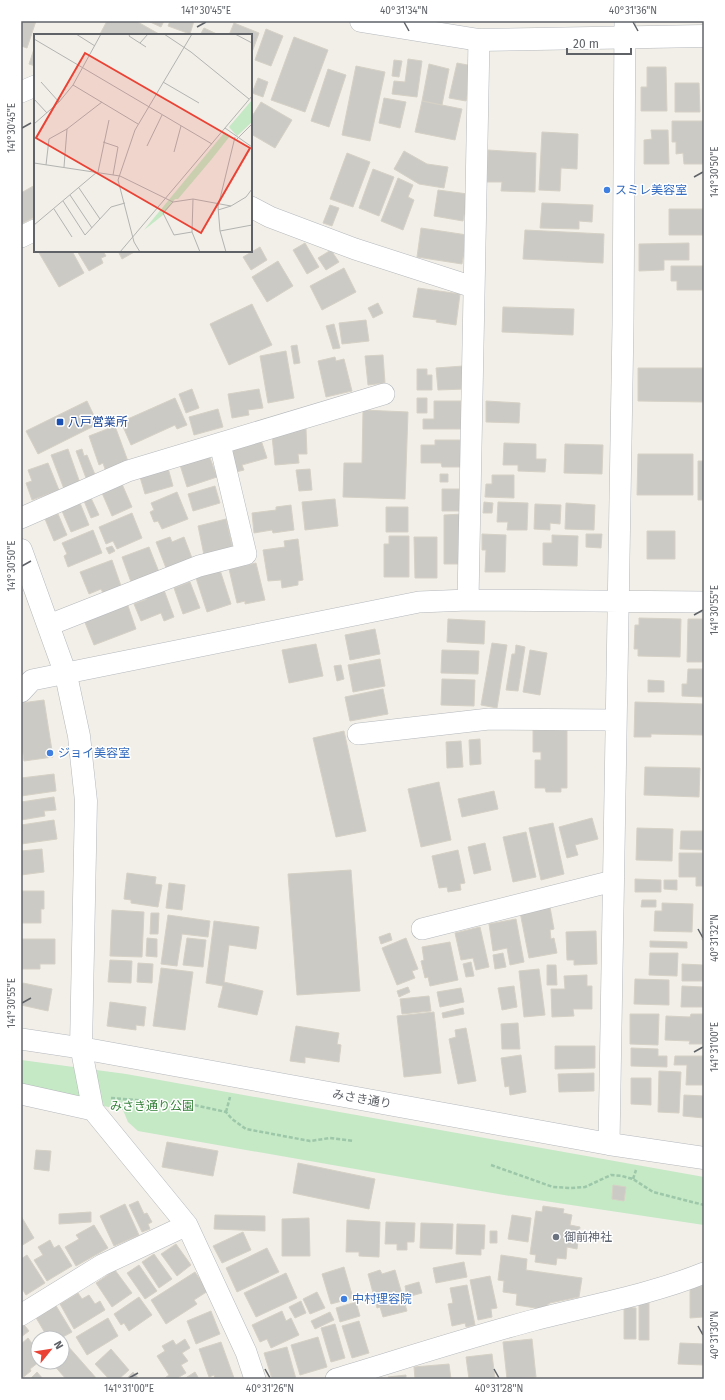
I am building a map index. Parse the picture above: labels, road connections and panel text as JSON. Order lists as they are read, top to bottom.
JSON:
{
  "streets": {
    "street": ["みさき通り"]
  },
  "parks": ["みさき通り公園"],
  "places": {
    "other": [
      "スミレ美容室",
      "ジョイ美容室",
      "御前神社",
      "中村理容院"
    ],
    "transit": ["八戸営業所"]
  },
  "scale_bar": "20 m",
  "north": "top right",
  "coordinates": [
    "141°30'45\"E",
    "40°31'34\"N",
    "40°31'36\"N",
    "141°30'50\"E",
    "141°30'55\"E",
    "40°31'32\"N",
    "141°31'00\"E",
    "40°31'30\"N",
    "40°31'26\"N",
    "40°31'28\"N"
  ]
}
